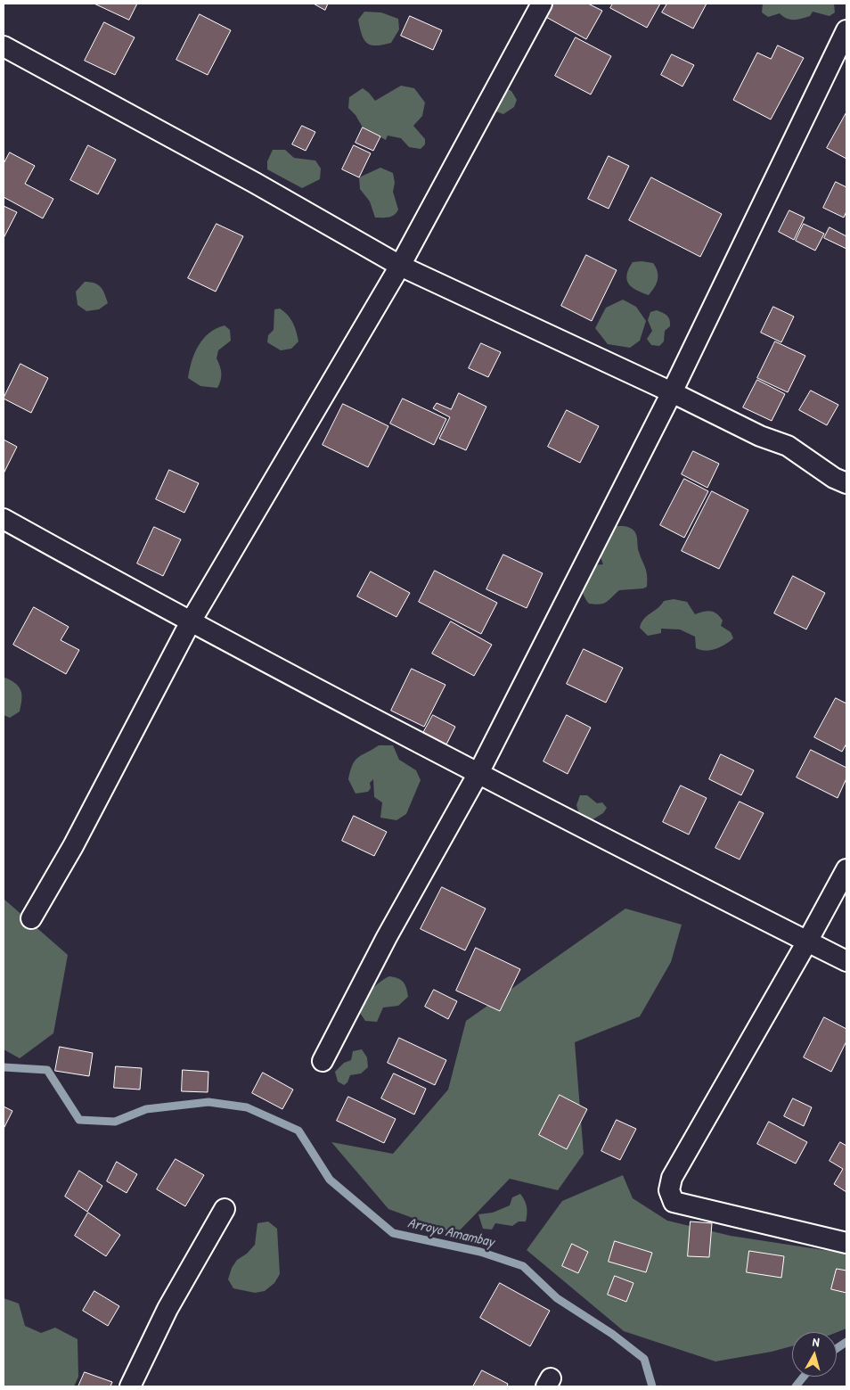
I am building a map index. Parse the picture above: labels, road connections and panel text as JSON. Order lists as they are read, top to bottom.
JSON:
{
  "water": ["Arroyo Amambay"],
  "north": "top"
}
